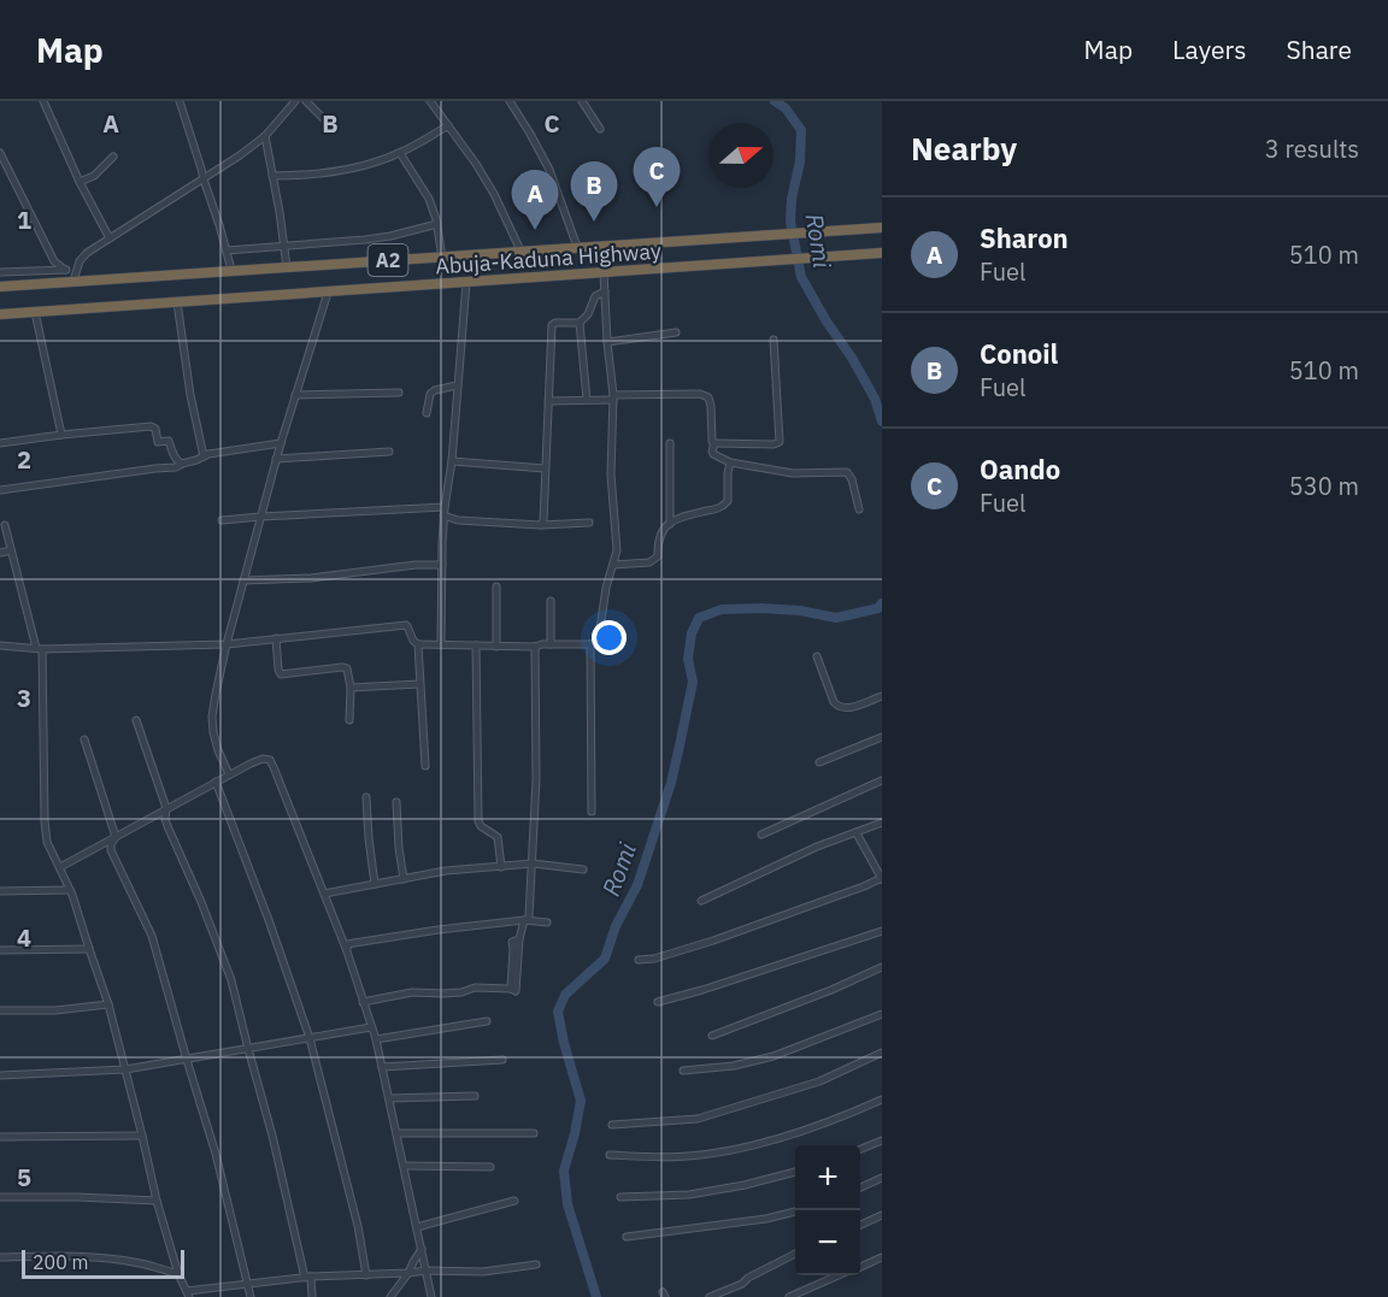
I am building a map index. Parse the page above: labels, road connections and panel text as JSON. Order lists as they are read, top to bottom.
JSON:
{
  "streets": {
    "highway": ["Abuja-Kaduna Highway", "A2"]
  },
  "water": ["Romi"],
  "scale_bar": "200 m",
  "north": "right",
  "page": {
    "header": "Map",
    "nav": ["Map", "Layers", "Share"],
    "heading": ["Nearby", "3 results"],
    "pins": ["C", "B", "A"],
    "list": [
      {
        "mark": "A",
        "name": "Sharon",
        "note": "Fuel",
        "value": "510 m"
      },
      {
        "mark": "B",
        "name": "Conoil",
        "note": "Fuel",
        "value": "510 m"
      },
      {
        "mark": "C",
        "name": "Oando",
        "note": "Fuel",
        "value": "530 m"
      }
    ],
    "map_buttons": ["+", "−"],
    "scale": "200 m"
  },
  "grid": {
    "columns": ["A", "B", "C"],
    "rows": [
      "1",
      "2",
      "3",
      "4",
      "5"
    ]
  }
}
